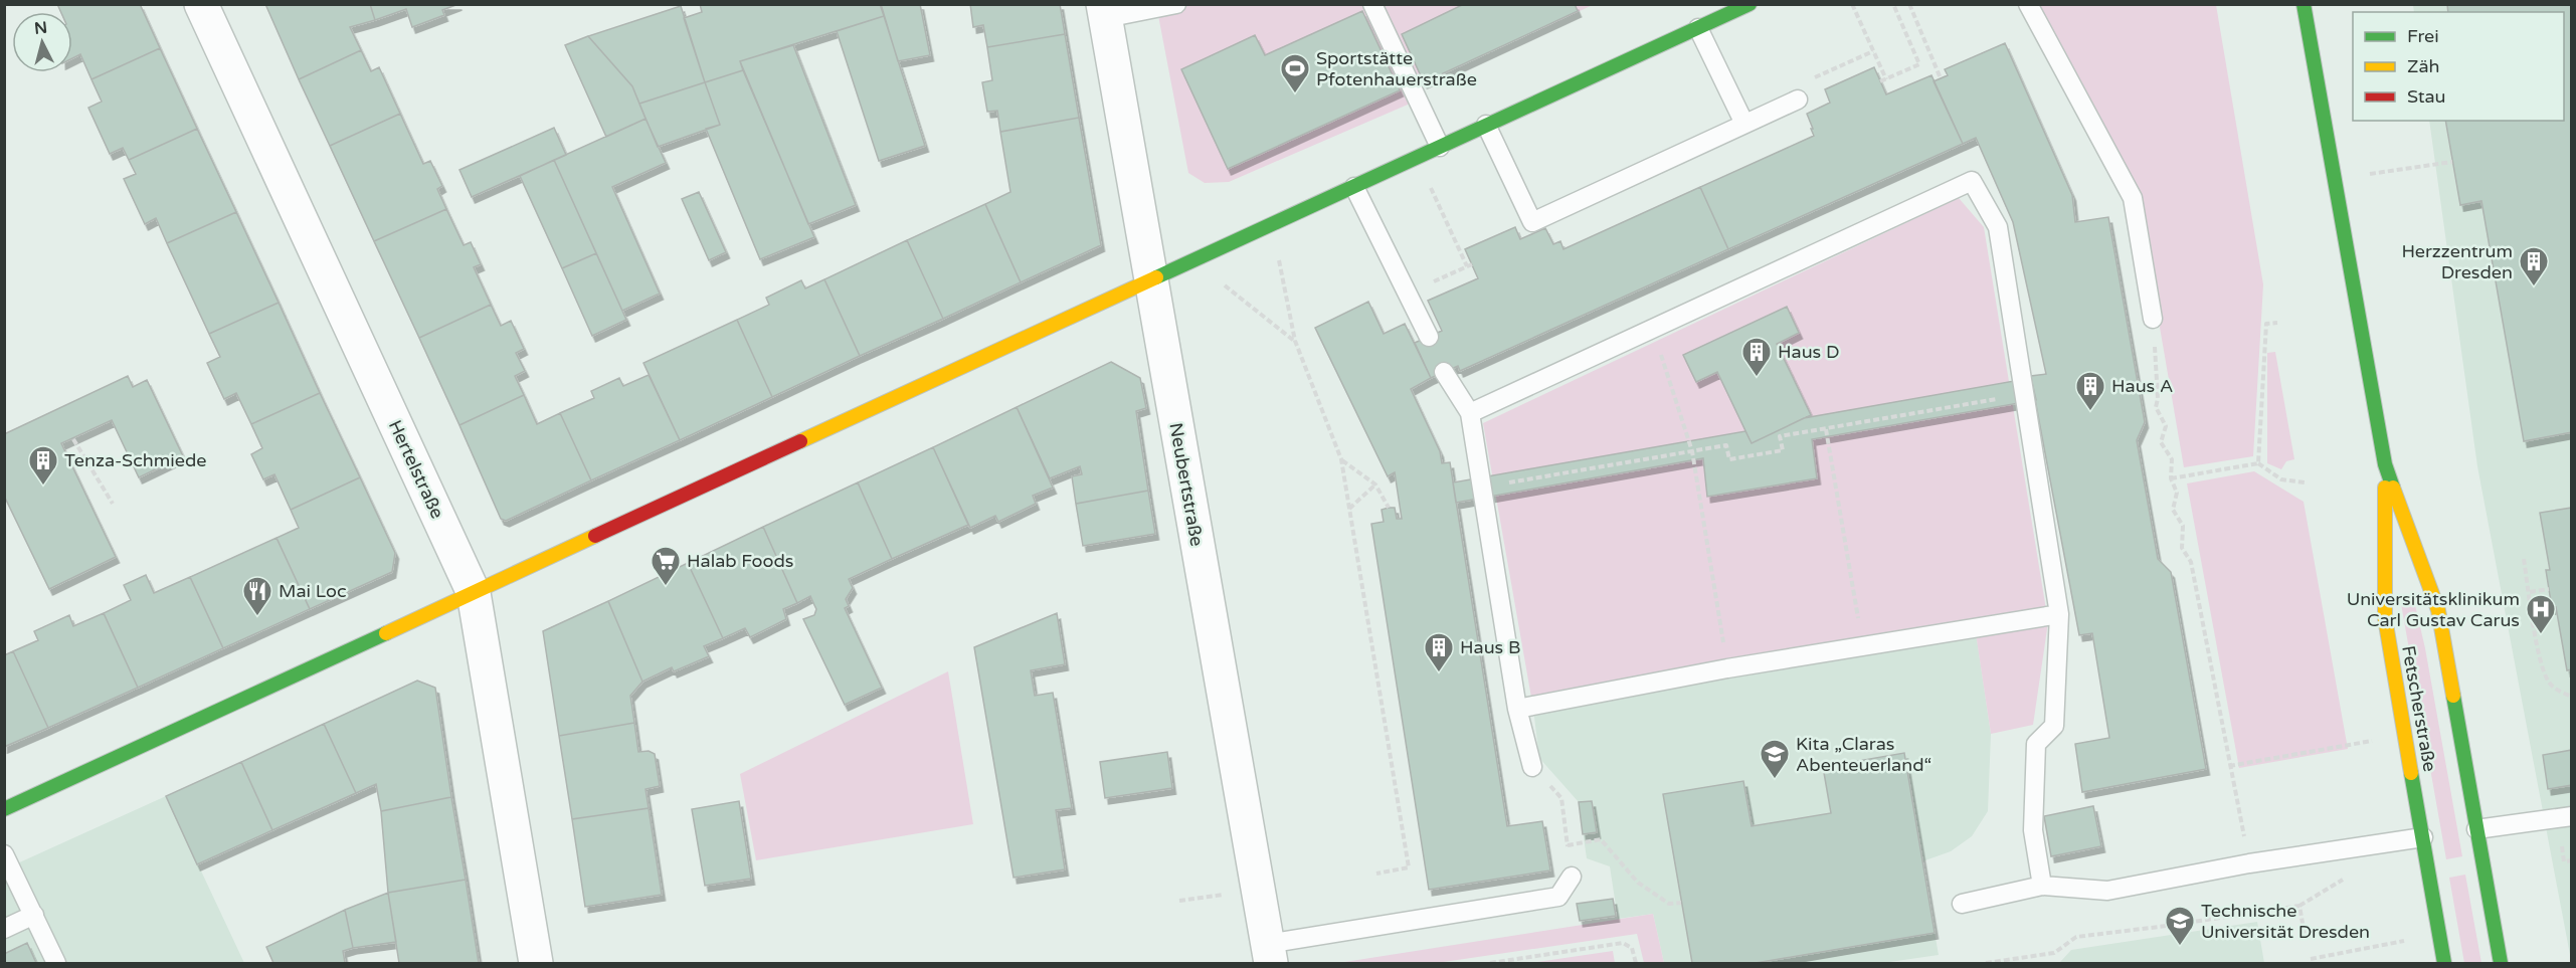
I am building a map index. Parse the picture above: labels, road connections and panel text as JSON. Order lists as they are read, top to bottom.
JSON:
{
  "streets": {
    "street": ["Hertelstraße", "Neubertstraße", "Fetscherstraße"]
  },
  "places": {
    "sports": ["Sportstätte Pfotenhauerstraße"],
    "building": [
      "Herzzentrum Dresden",
      "Haus D",
      "Haus A",
      "Tenza-Schmiede",
      "Haus B"
    ],
    "supermarket": ["Halab Foods"],
    "restaurant": ["Mai Loc"],
    "hospital": ["Universitätsklinikum Carl Gustav Carus"],
    "school or university": ["Kita „Claras Abenteuerland“", "Technische Universität Dresden"]
  },
  "legend": ["Frei", "Zäh", "Stau"],
  "north": "top"
}
